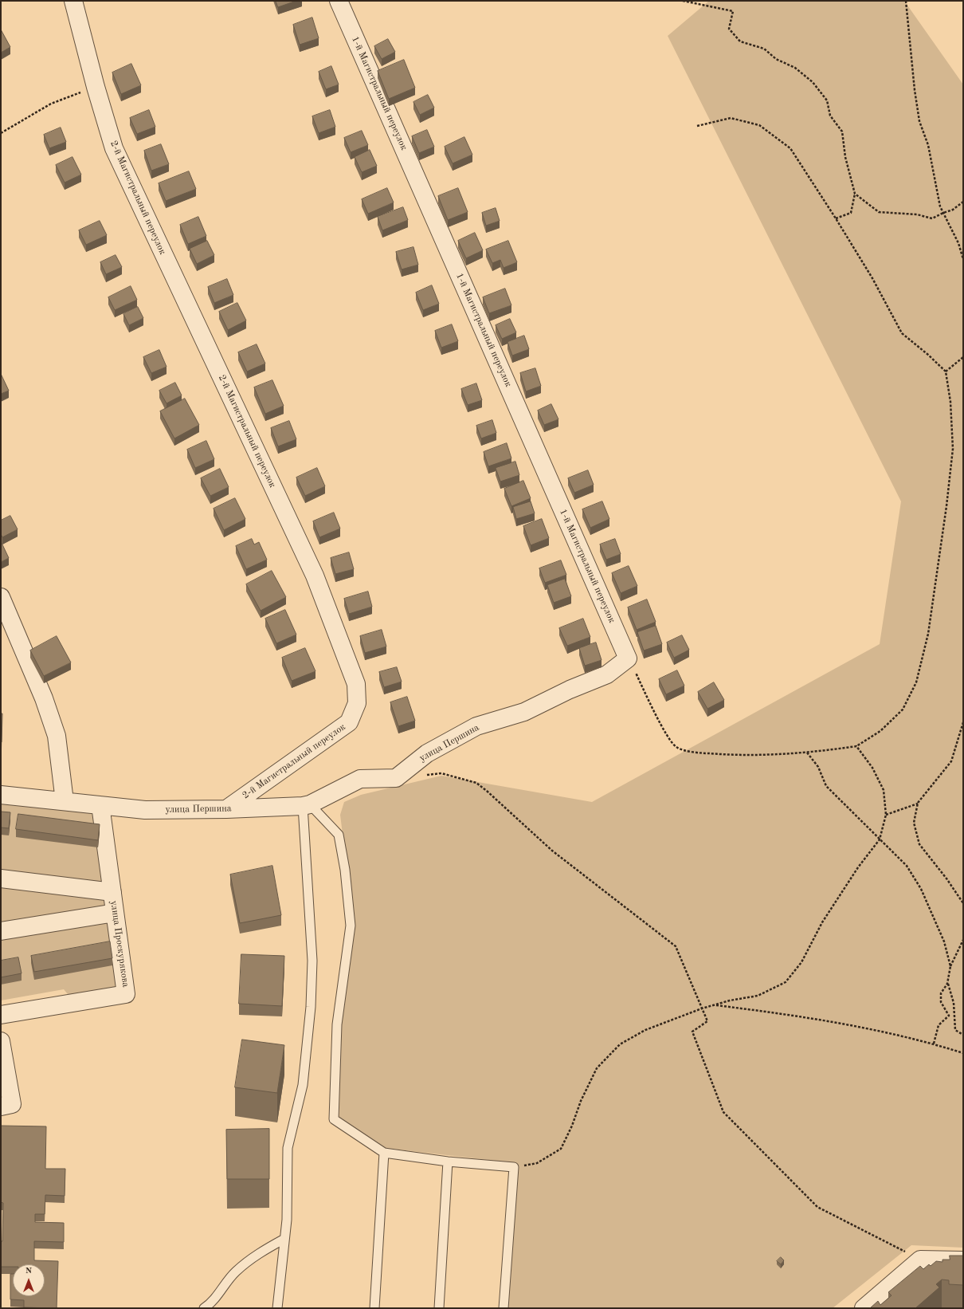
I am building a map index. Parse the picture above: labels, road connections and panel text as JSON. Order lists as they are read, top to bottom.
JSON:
{
  "streets": {
    "street": [
      "1-й Магистральный переулок",
      "2-й Магистральный переулок",
      "улица Першина",
      "улица Проскурякова"
    ]
  },
  "crossings": [
    ["1-й Магистральный переулок", "улица Першина"],
    ["2-й Магистральный переулок", "улица Першина"],
    ["улица Першина", "улица Проскурякова"]
  ],
  "north": "top"
}
